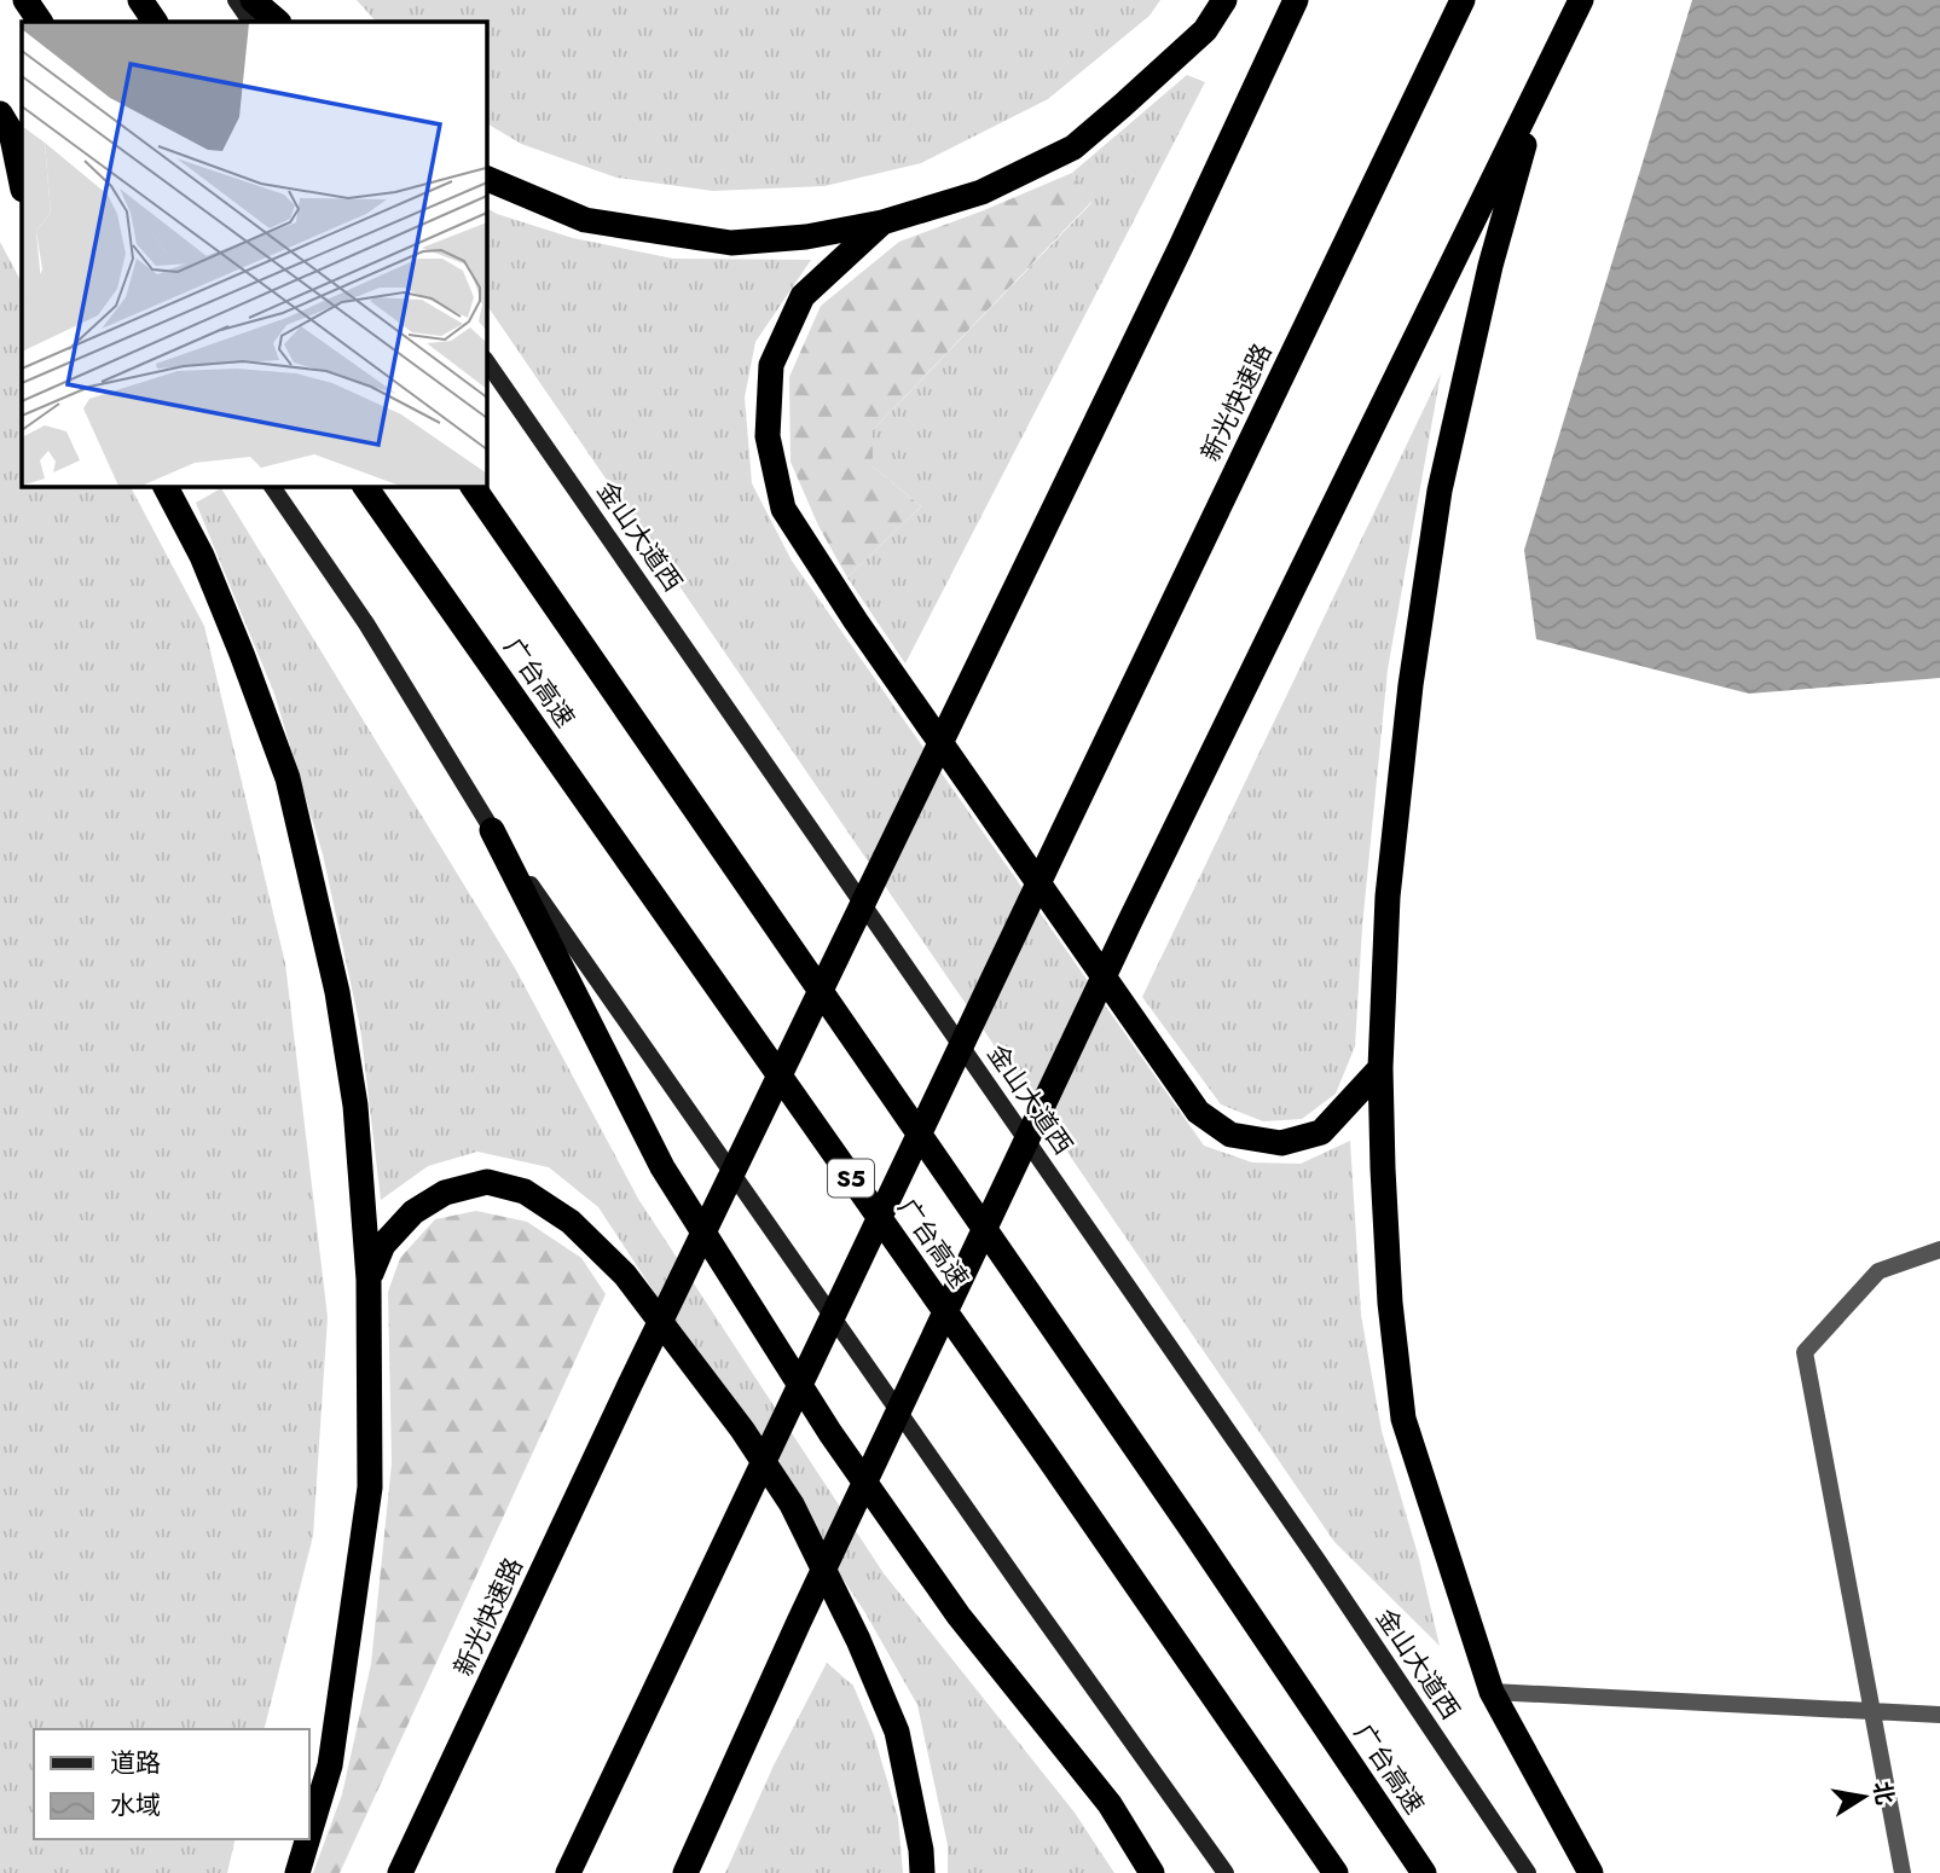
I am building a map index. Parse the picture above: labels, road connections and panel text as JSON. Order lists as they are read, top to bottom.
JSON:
{
  "streets": {
    "highway": ["新光快速路", "广台高速", "S5"],
    "main road": ["金山大道西"]
  },
  "legend": ["道路", "水域"],
  "north": "right"
}
